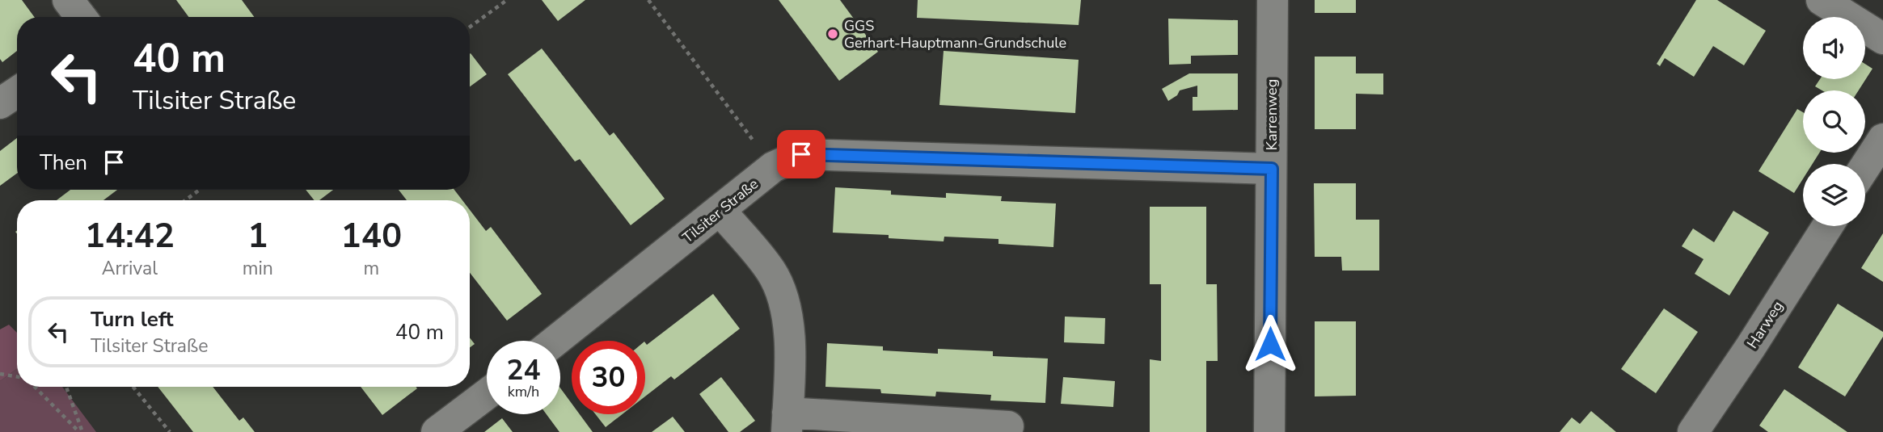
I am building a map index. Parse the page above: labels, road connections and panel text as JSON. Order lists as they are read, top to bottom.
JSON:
{
  "streets": {
    "street": ["Karrenweg", "Tilsiter Straße", "Harweg"]
  },
  "crossings": [
    ["Karrenweg", "Tilsiter Straße"]
  ],
  "places": ["GGS Gerhart-Hauptmann-Grundschule"],
  "page": {
    "turn": ["40 m", "Tilsiter Straße"],
    "then": "Then",
    "eta": [
      "14:42",
      "Arrival",
      "1",
      "min",
      "140",
      "m"
    ],
    "list": [
      {
        "name": "Turn left",
        "note": "Tilsiter Straße",
        "value": "40 m"
      }
    ],
    "speed": "24 km/h",
    "limit": "30"
  }
}
